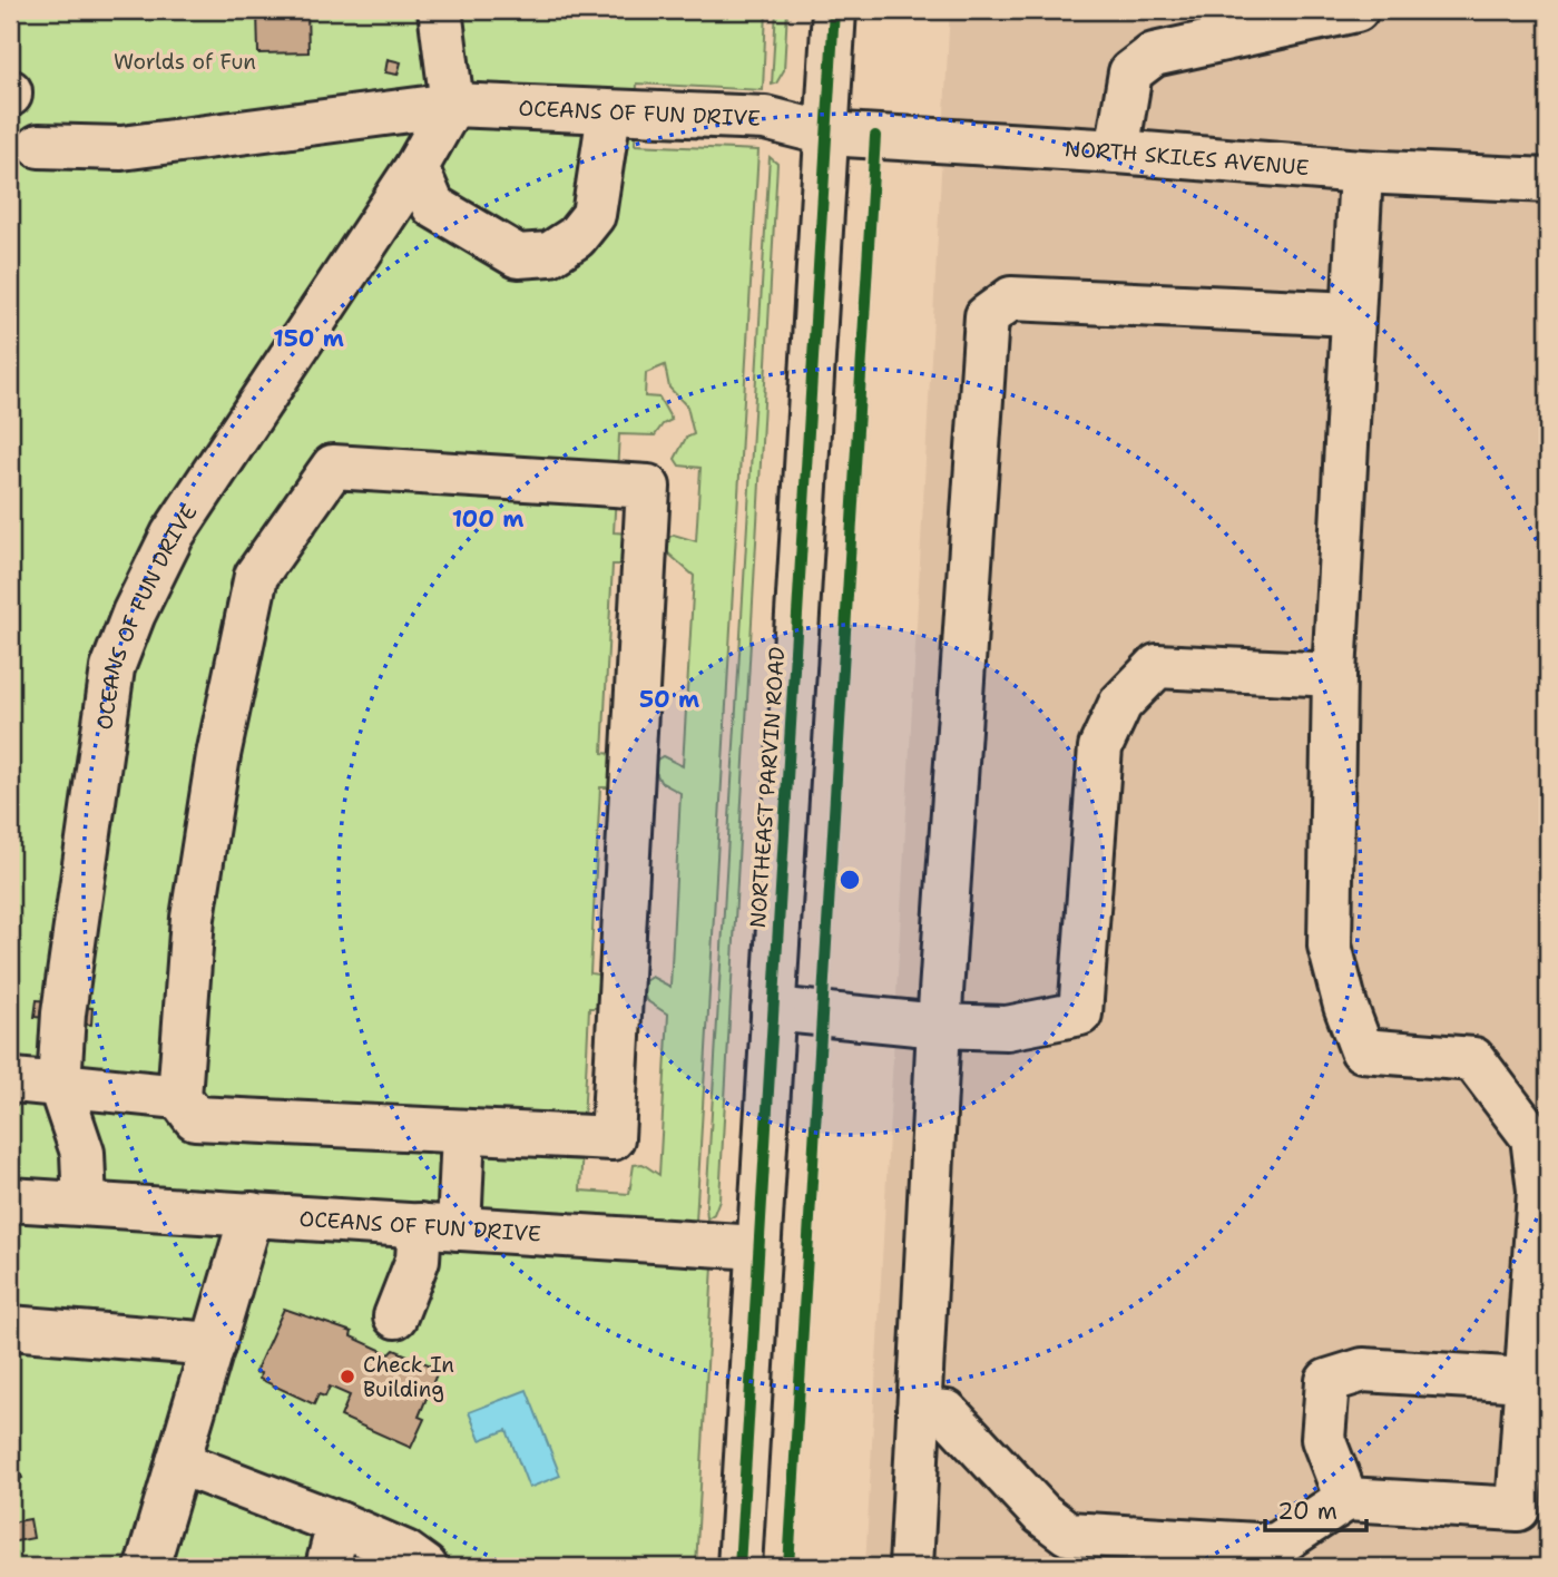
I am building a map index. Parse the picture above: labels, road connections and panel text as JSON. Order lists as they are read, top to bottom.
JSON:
{
  "streets": {
    "street": ["OCEANS OF FUN DRIVE", "NORTH SKILES AVENUE", "NORTHEAST PARVIN ROAD"]
  },
  "crossings": [
    ["OCEANS OF FUN DRIVE", "NORTH SKILES AVENUE"],
    ["OCEANS OF FUN DRIVE", "NORTHEAST PARVIN ROAD"],
    ["NORTH SKILES AVENUE", "NORTHEAST PARVIN ROAD"]
  ],
  "parks": ["Worlds of Fun"],
  "places": ["Check In Building"],
  "scale_bar": "20 m",
  "rings": ["150 m", "100 m", "50 m"]
}
